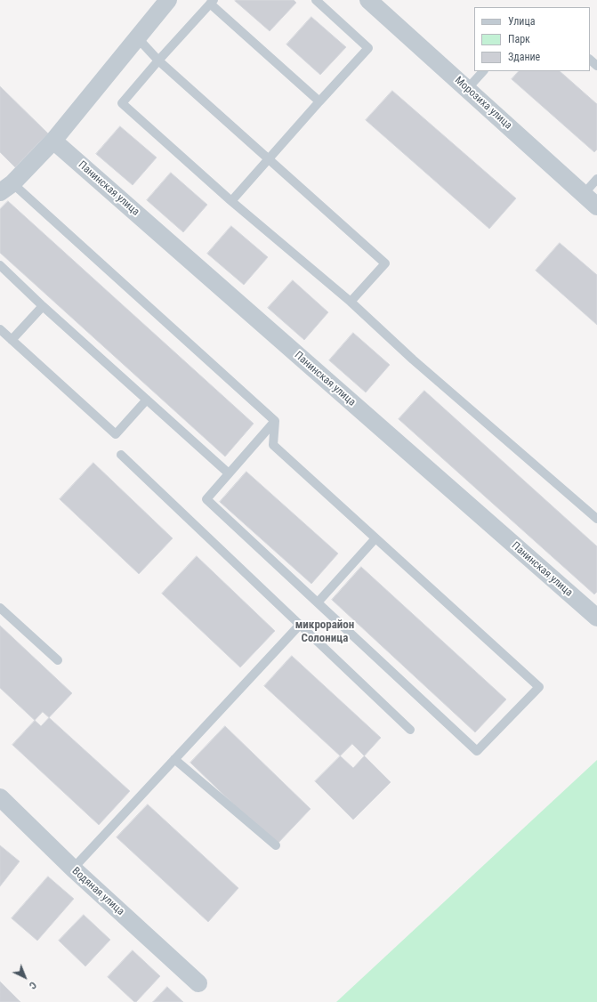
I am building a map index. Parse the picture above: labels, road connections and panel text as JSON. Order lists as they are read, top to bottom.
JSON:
{
  "streets": {
    "street": ["Морозиха улица", "Панинская улица", "Водяная улица"]
  },
  "districts": ["микрорайон Солоница"],
  "legend": ["Улица", "Парк", "Здание"],
  "north": "bottom right"
}
